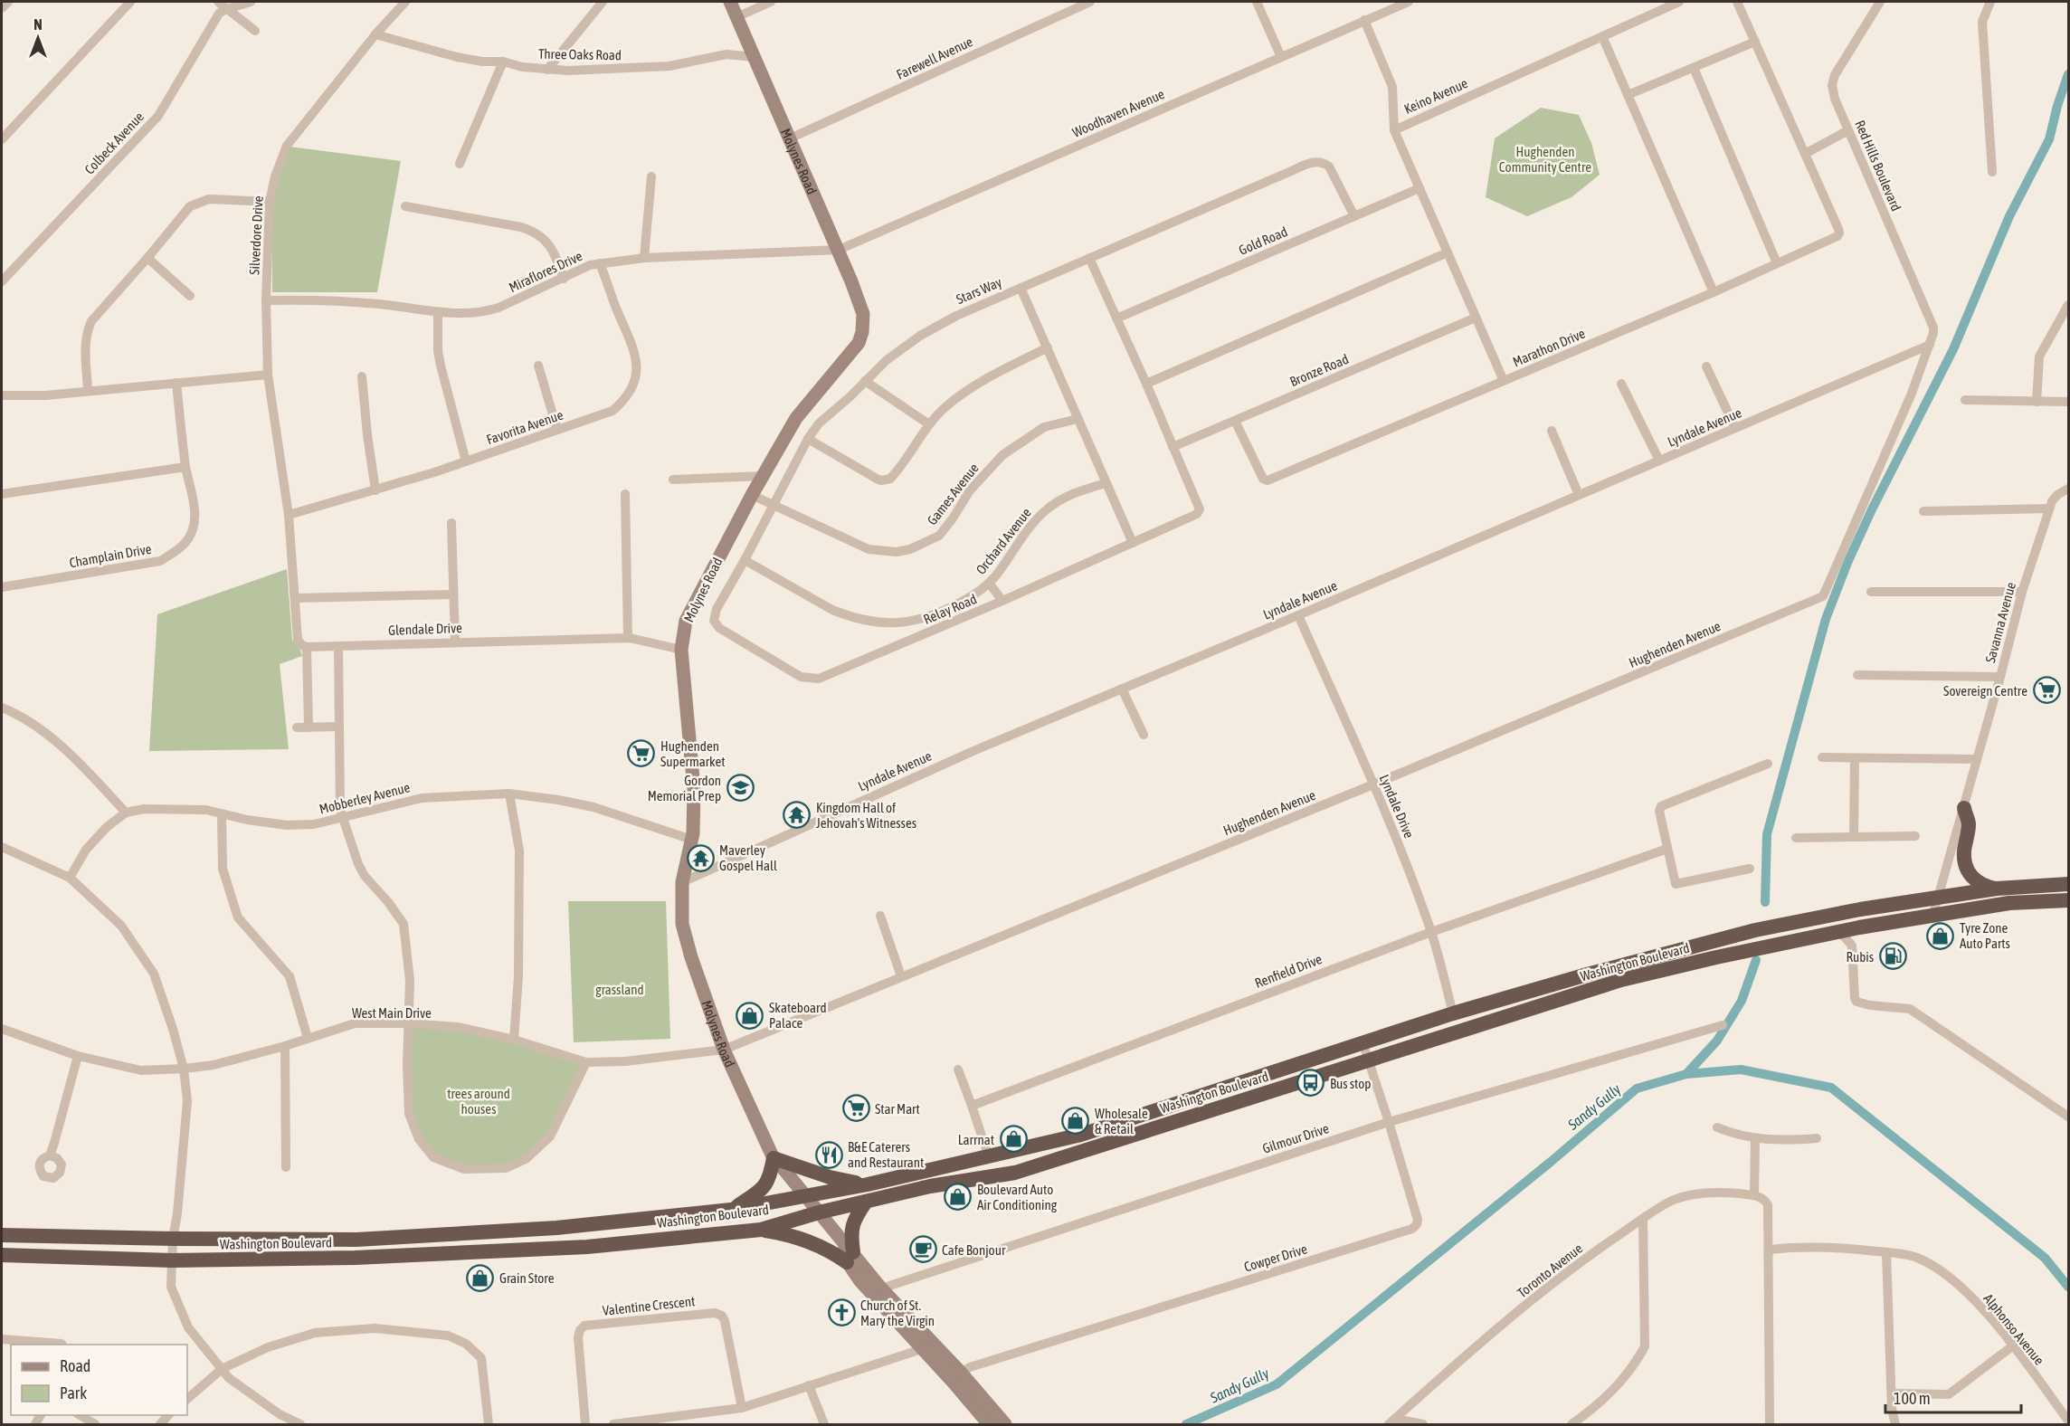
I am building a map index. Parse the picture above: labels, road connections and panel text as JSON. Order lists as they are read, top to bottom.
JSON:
{
  "streets": {
    "highway": ["Washington Boulevard"],
    "main road": ["Molynes Road"],
    "street": [
      "Three Oaks Road",
      "Farewell Avenue",
      "Keino Avenue",
      "Woodhaven Avenue",
      "Colbeck Avenue",
      "Red Hills Boulevard",
      "Silverdore Drive",
      "Gold Road",
      "Miraflores Drive",
      "Stars Way",
      "Marathon Drive",
      "Bronze Road",
      "Favorita Avenue",
      "Lyndale Avenue",
      "Games Avenue",
      "Orchard Avenue",
      "Champlain Drive",
      "Relay Road",
      "Savanna Avenue",
      "Glendale Drive",
      "Hughenden Avenue",
      "Mobberley Avenue",
      "Lyndale Drive",
      "Renfield Drive",
      "West Main Drive",
      "Gilmour Drive",
      "Cowper Drive",
      "Toronto Avenue",
      "Valentine Crescent",
      "Alphonso Avenue"
    ]
  },
  "crossings": [
    ["Three Oaks Road", "Molynes Road"],
    ["Three Oaks Road", "Silverdore Drive"],
    ["Farewell Avenue", "Molynes Road"],
    ["Keino Avenue", "Gold Road"],
    ["Keino Avenue", "Marathon Drive"],
    ["Keino Avenue", "Bronze Road"],
    ["Woodhaven Avenue", "Molynes Road"],
    ["Woodhaven Avenue", "Miraflores Drive"],
    ["Molynes Road", "Miraflores Drive"],
    ["Molynes Road", "Lyndale Avenue"],
    ["Molynes Road", "Games Avenue"],
    ["Molynes Road", "Glendale Drive"],
    ["Molynes Road", "Hughenden Avenue"],
    ["Molynes Road", "Mobberley Avenue"],
    ["Molynes Road", "Washington Boulevard"],
    ["Molynes Road", "West Main Drive"],
    ["Molynes Road", "Gilmour Drive"],
    ["Molynes Road", "Cowper Drive"],
    ["Red Hills Boulevard", "Lyndale Avenue"],
    ["Red Hills Boulevard", "Hughenden Avenue"],
    ["Silverdore Drive", "Miraflores Drive"],
    ["Silverdore Drive", "Favorita Avenue"],
    ["Gold Road", "Stars Way"],
    ["Miraflores Drive", "Favorita Avenue"],
    ["Stars Way", "Games Avenue"],
    ["Stars Way", "Orchard Avenue"],
    ["Stars Way", "Relay Road"],
    ["Marathon Drive", "Bronze Road"],
    ["Bronze Road", "Relay Road"],
    ["Lyndale Avenue", "Hughenden Avenue"],
    ["Lyndale Avenue", "Lyndale Drive"],
    ["Savanna Avenue", "Washington Boulevard"],
    ["Hughenden Avenue", "Lyndale Drive"],
    ["Hughenden Avenue", "West Main Drive"],
    ["Lyndale Drive", "Washington Boulevard"],
    ["Lyndale Drive", "Renfield Drive"],
    ["Washington Boulevard", "Cowper Drive"],
    ["Gilmour Drive", "Cowper Drive"]
  ],
  "water": ["Sandy Gully"],
  "parks": ["Hughenden Community Centre", "grassland", "trees around houses"],
  "places": {
    "supermarket": ["Sovereign Centre", "Hughenden Supermarket", "Star Mart"],
    "school or university": ["Gordon Memorial Prep"],
    "temple": ["Kingdom Hall of Jehovah's Witnesses", "Maverley Gospel Hall"],
    "shop": [
      "Tyre Zone Auto Parts",
      "Skateboard Palace",
      "Wholesale & Retail",
      "Larrnat",
      "Boulevard Auto Air Conditioning",
      "Grain Store"
    ],
    "fuel station": ["Rubis"],
    "bus stop": ["Bus stop"],
    "restaurant": ["B&E Caterers and Restaurant"],
    "cafe": ["Cafe Bonjour"],
    "church": ["Church of St. Mary the Virgin"]
  },
  "legend": ["Road", "Park"],
  "scale_bar": "100 m",
  "north": "top"
}
